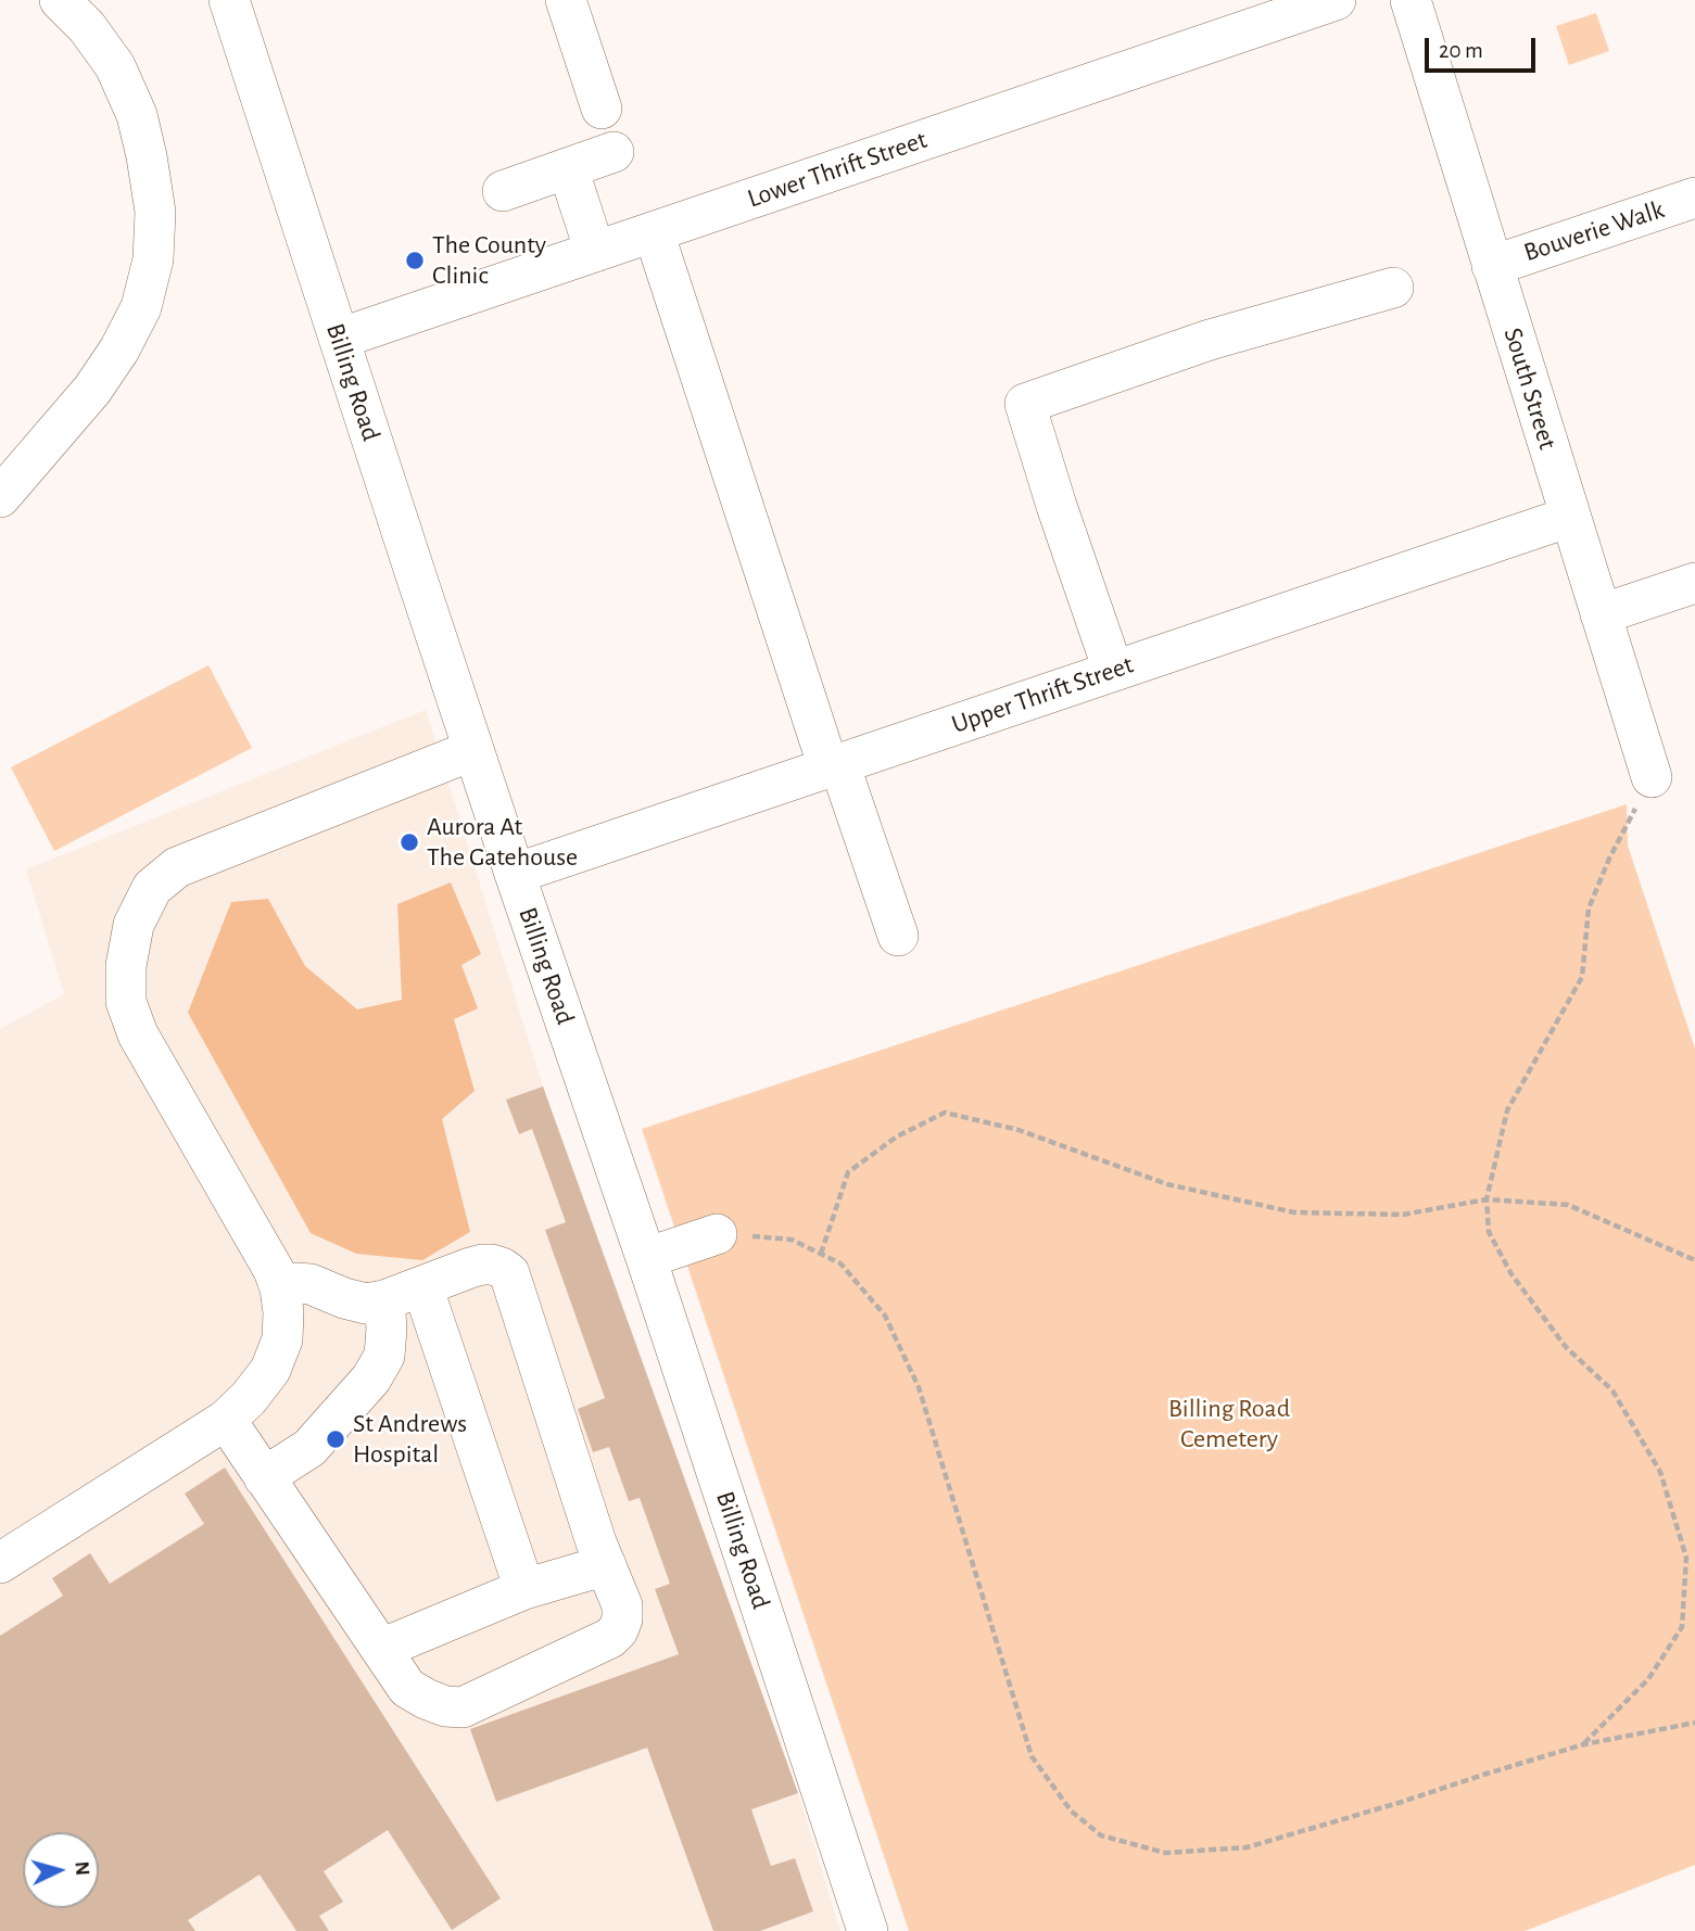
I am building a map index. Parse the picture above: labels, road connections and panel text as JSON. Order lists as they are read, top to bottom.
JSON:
{
  "streets": {
    "street": [
      "Lower Thrift Street",
      "Bouverie Walk",
      "Billing Road",
      "South Street",
      "Upper Thrift Street"
    ]
  },
  "crossings": [
    ["Lower Thrift Street", "Billing Road"],
    ["Bouverie Walk", "South Street"],
    ["Billing Road", "Upper Thrift Street"],
    ["South Street", "Upper Thrift Street"]
  ],
  "parks": ["Billing Road Cemetery"],
  "places": ["The County Clinic", "Aurora At The Gatehouse", "St Andrews Hospital"],
  "scale_bar": "20 m",
  "north": "right"
}
